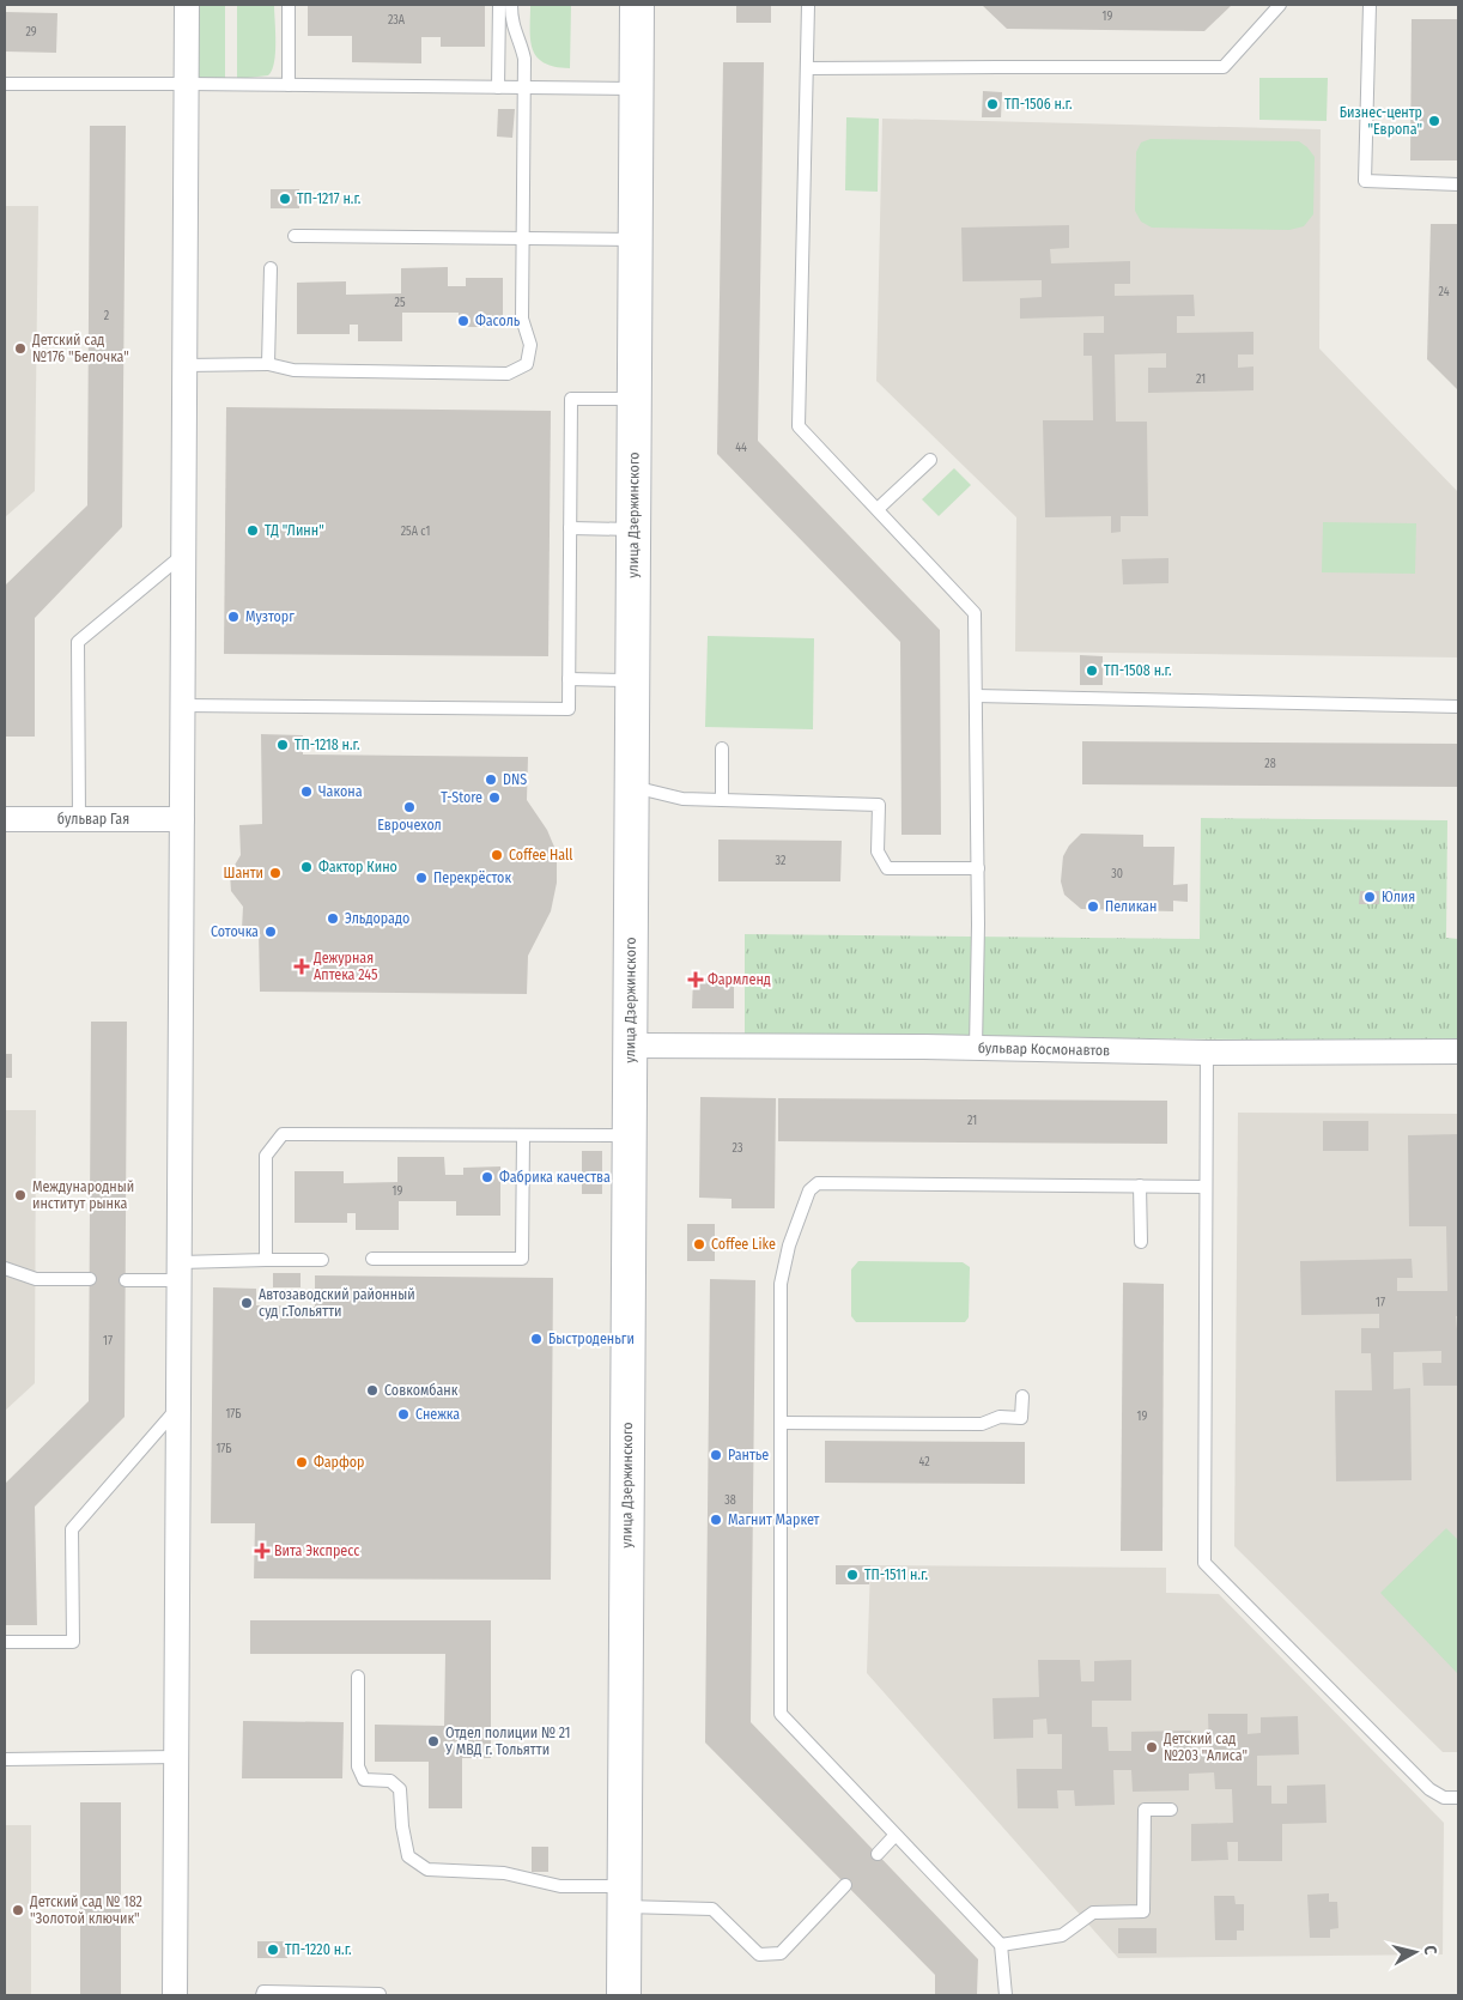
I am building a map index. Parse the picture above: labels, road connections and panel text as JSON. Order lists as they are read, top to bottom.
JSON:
{
  "streets": {
    "main road": ["улица Дзержинского"],
    "street": ["бульвар Гая", "бульвар Космонавтов"]
  },
  "crossings": [
    ["улица Дзержинского", "бульвар Космонавтов"]
  ],
  "places": {
    "other": [
      "ТП-1506 н.г.",
      "Бизнес-центр \"Европа\"",
      "ТП-1217 н.г.",
      "Фасоль",
      "Детский сад №176 \"Белочка\"",
      "ТД \"Линн\"",
      "Музторг",
      "ТП-1508 н.г.",
      "ТП-1218 н.г.",
      "DNS",
      "Чакона",
      "T-Store",
      "Еврочехол",
      "Coffee Hall",
      "Фактор Кино",
      "Шанти",
      "Перекрёсток",
      "Юлия",
      "Пеликан",
      "Эльдорадо",
      "Соточка",
      "Фабрика качества",
      "Международный институт рынка",
      "Coffee Like",
      "Автозаводский районный суд г.Тольятти",
      "Быстроденьги",
      "Совкомбанк",
      "Снежка",
      "Рантье",
      "Фарфор",
      "Магнит Маркет",
      "ТП-1511 н.г.",
      "Отдел полиции № 21 У МВД г. Тольятти",
      "Детский сад №203 \"Алиса\"",
      "Детский сад № 182 \"Золотой ключик\"",
      "ТП-1220 н.г."
    ],
    "health": ["Дежурная Аптека 245", "Фармленд", "Вита Экспресс"]
  },
  "house_numbers": [
    "19",
    "23А",
    "29",
    "24",
    "25",
    "2",
    "21",
    "44",
    "25А с1",
    "28",
    "32",
    "30",
    "21",
    "23",
    "19",
    "17",
    "17",
    "17Б",
    "19",
    "17Б",
    "42",
    "38"
  ],
  "north": "right"
}
